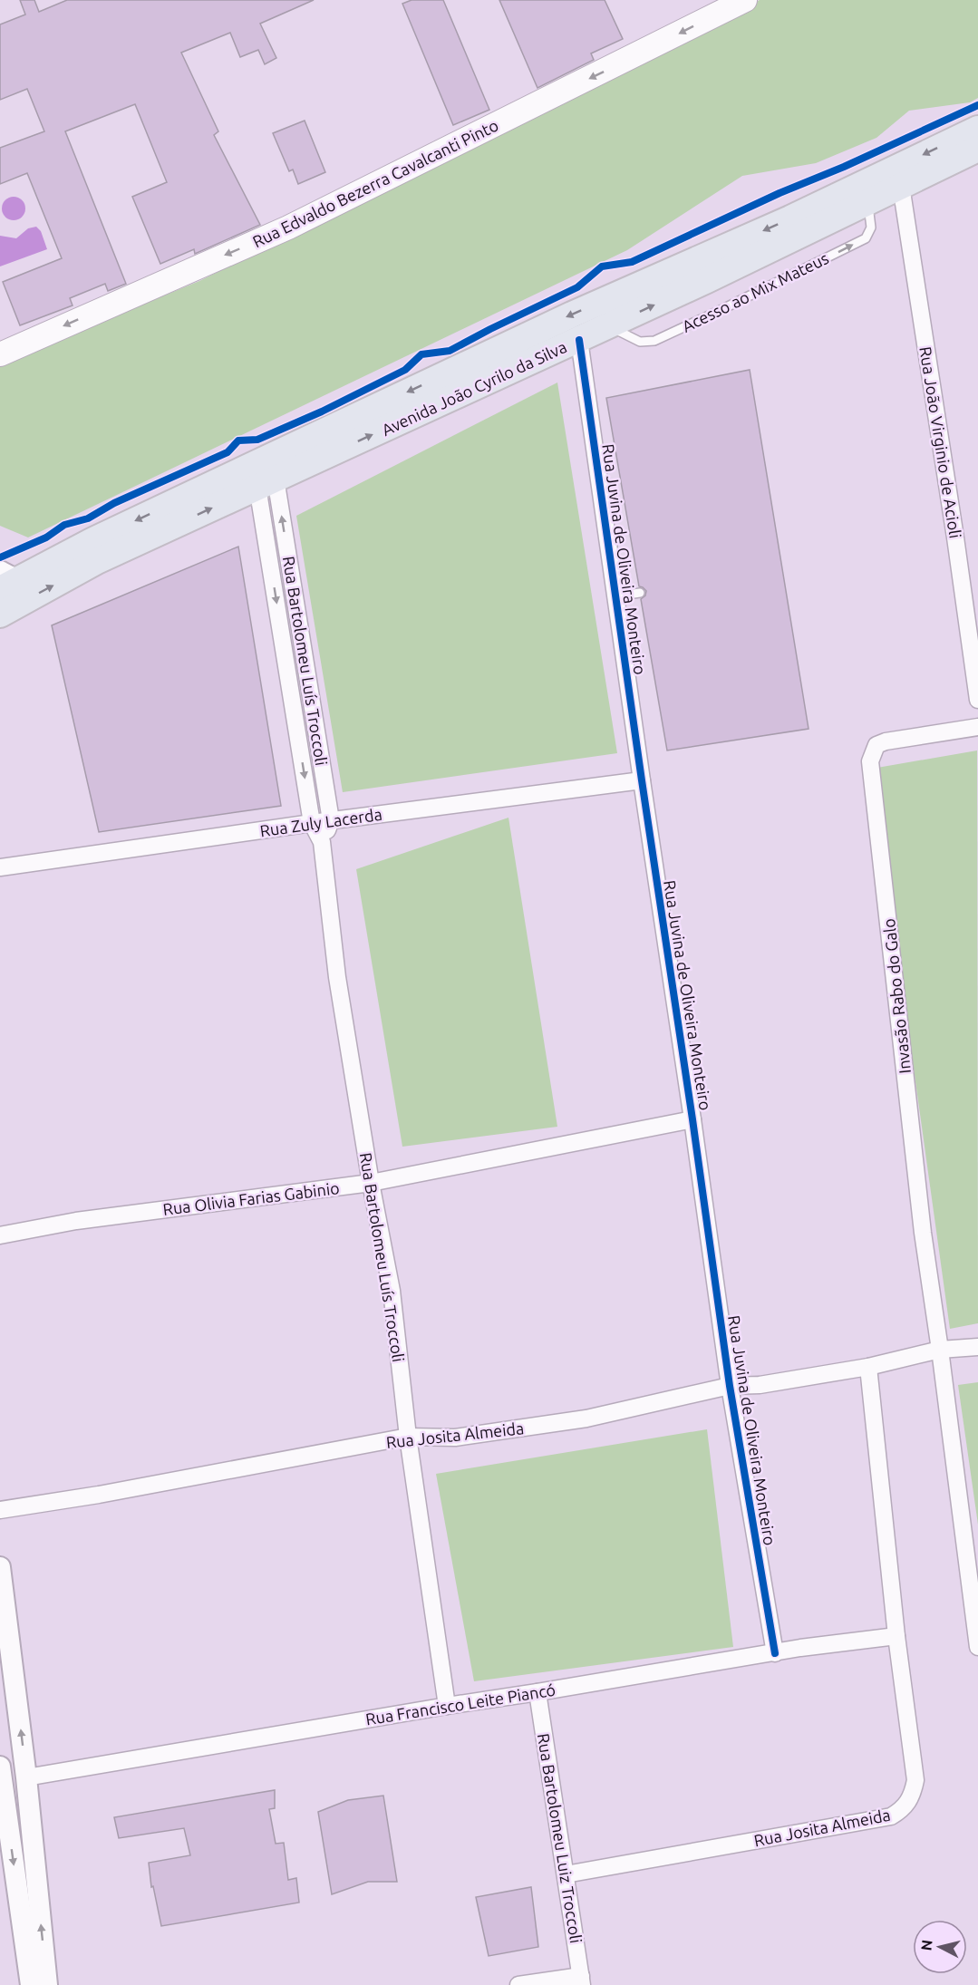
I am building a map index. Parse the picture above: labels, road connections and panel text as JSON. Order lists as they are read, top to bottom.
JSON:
{
  "streets": {
    "main road": ["Rua Edvaldo Bezerra Cavalcanti Pinto", "Avenida João Cyrilo da Silva"],
    "street": [
      "Rua João Virginio de Acioli",
      "Rua Juvina de Oliveira Monteiro",
      "Rua Bartolomeu Luís Troccoli",
      "Rua Zuly Lacerda",
      "Invasão Rabo do Galo",
      "Rua Olivia Farias Gabinio",
      "Rua Josita Almeida",
      "Rua Francisco Leite Piancó",
      "Rua Bartolomeu Luiz Troccoli"
    ]
  },
  "crossings": [
    ["Avenida João Cyrilo da Silva", "Rua João Virginio de Acioli"],
    ["Avenida João Cyrilo da Silva", "Rua Juvina de Oliveira Monteiro"],
    ["Avenida João Cyrilo da Silva", "Rua Bartolomeu Luís Troccoli"],
    ["Rua Juvina de Oliveira Monteiro", "Rua Zuly Lacerda"],
    ["Rua Juvina de Oliveira Monteiro", "Rua Olivia Farias Gabinio"],
    ["Rua Juvina de Oliveira Monteiro", "Rua Josita Almeida"],
    ["Rua Juvina de Oliveira Monteiro", "Rua Francisco Leite Piancó"],
    ["Rua Bartolomeu Luís Troccoli", "Rua Zuly Lacerda"],
    ["Rua Bartolomeu Luís Troccoli", "Rua Olivia Farias Gabinio"],
    ["Rua Bartolomeu Luís Troccoli", "Rua Josita Almeida"],
    ["Rua Bartolomeu Luís Troccoli", "Rua Francisco Leite Piancó"],
    ["Invasão Rabo do Galo", "Rua Josita Almeida"],
    ["Rua Josita Almeida", "Rua Francisco Leite Piancó"],
    ["Rua Josita Almeida", "Rua Bartolomeu Luiz Troccoli"],
    ["Rua Francisco Leite Piancó", "Rua Bartolomeu Luiz Troccoli"]
  ],
  "one_way": ["Rua Edvaldo Bezerra Cavalcanti Pinto"],
  "north": "left"
}
